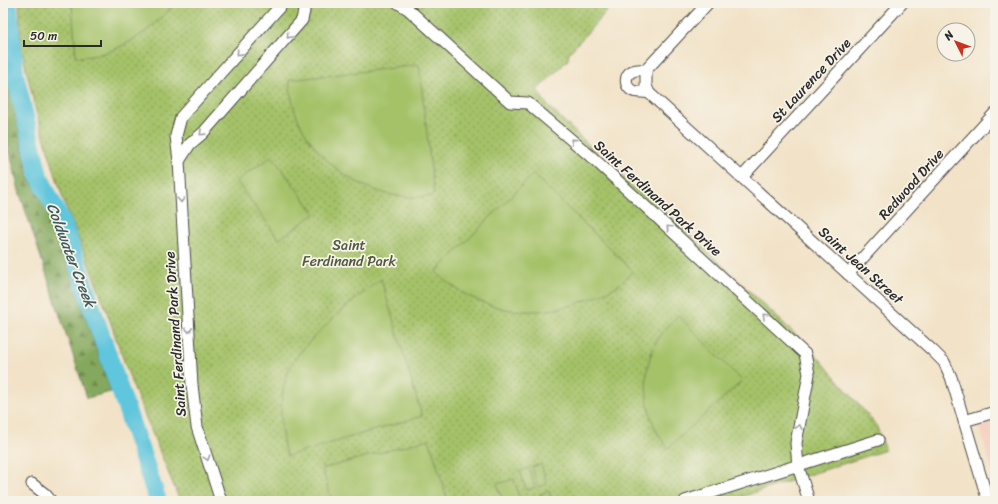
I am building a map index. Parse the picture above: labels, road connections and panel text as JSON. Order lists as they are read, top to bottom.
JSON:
{
  "streets": {
    "street": [
      "St Laurence Drive",
      "Redwood Drive",
      "Saint Ferdinand Park Drive",
      "Saint Jean Street"
    ]
  },
  "crossings": [
    ["St Laurence Drive", "Saint Jean Street"],
    ["Redwood Drive", "Saint Jean Street"]
  ],
  "water": ["Coldwater Creek"],
  "parks": ["Saint Ferdinand Park"],
  "scale_bar": "50 m",
  "north": "top left"
}
